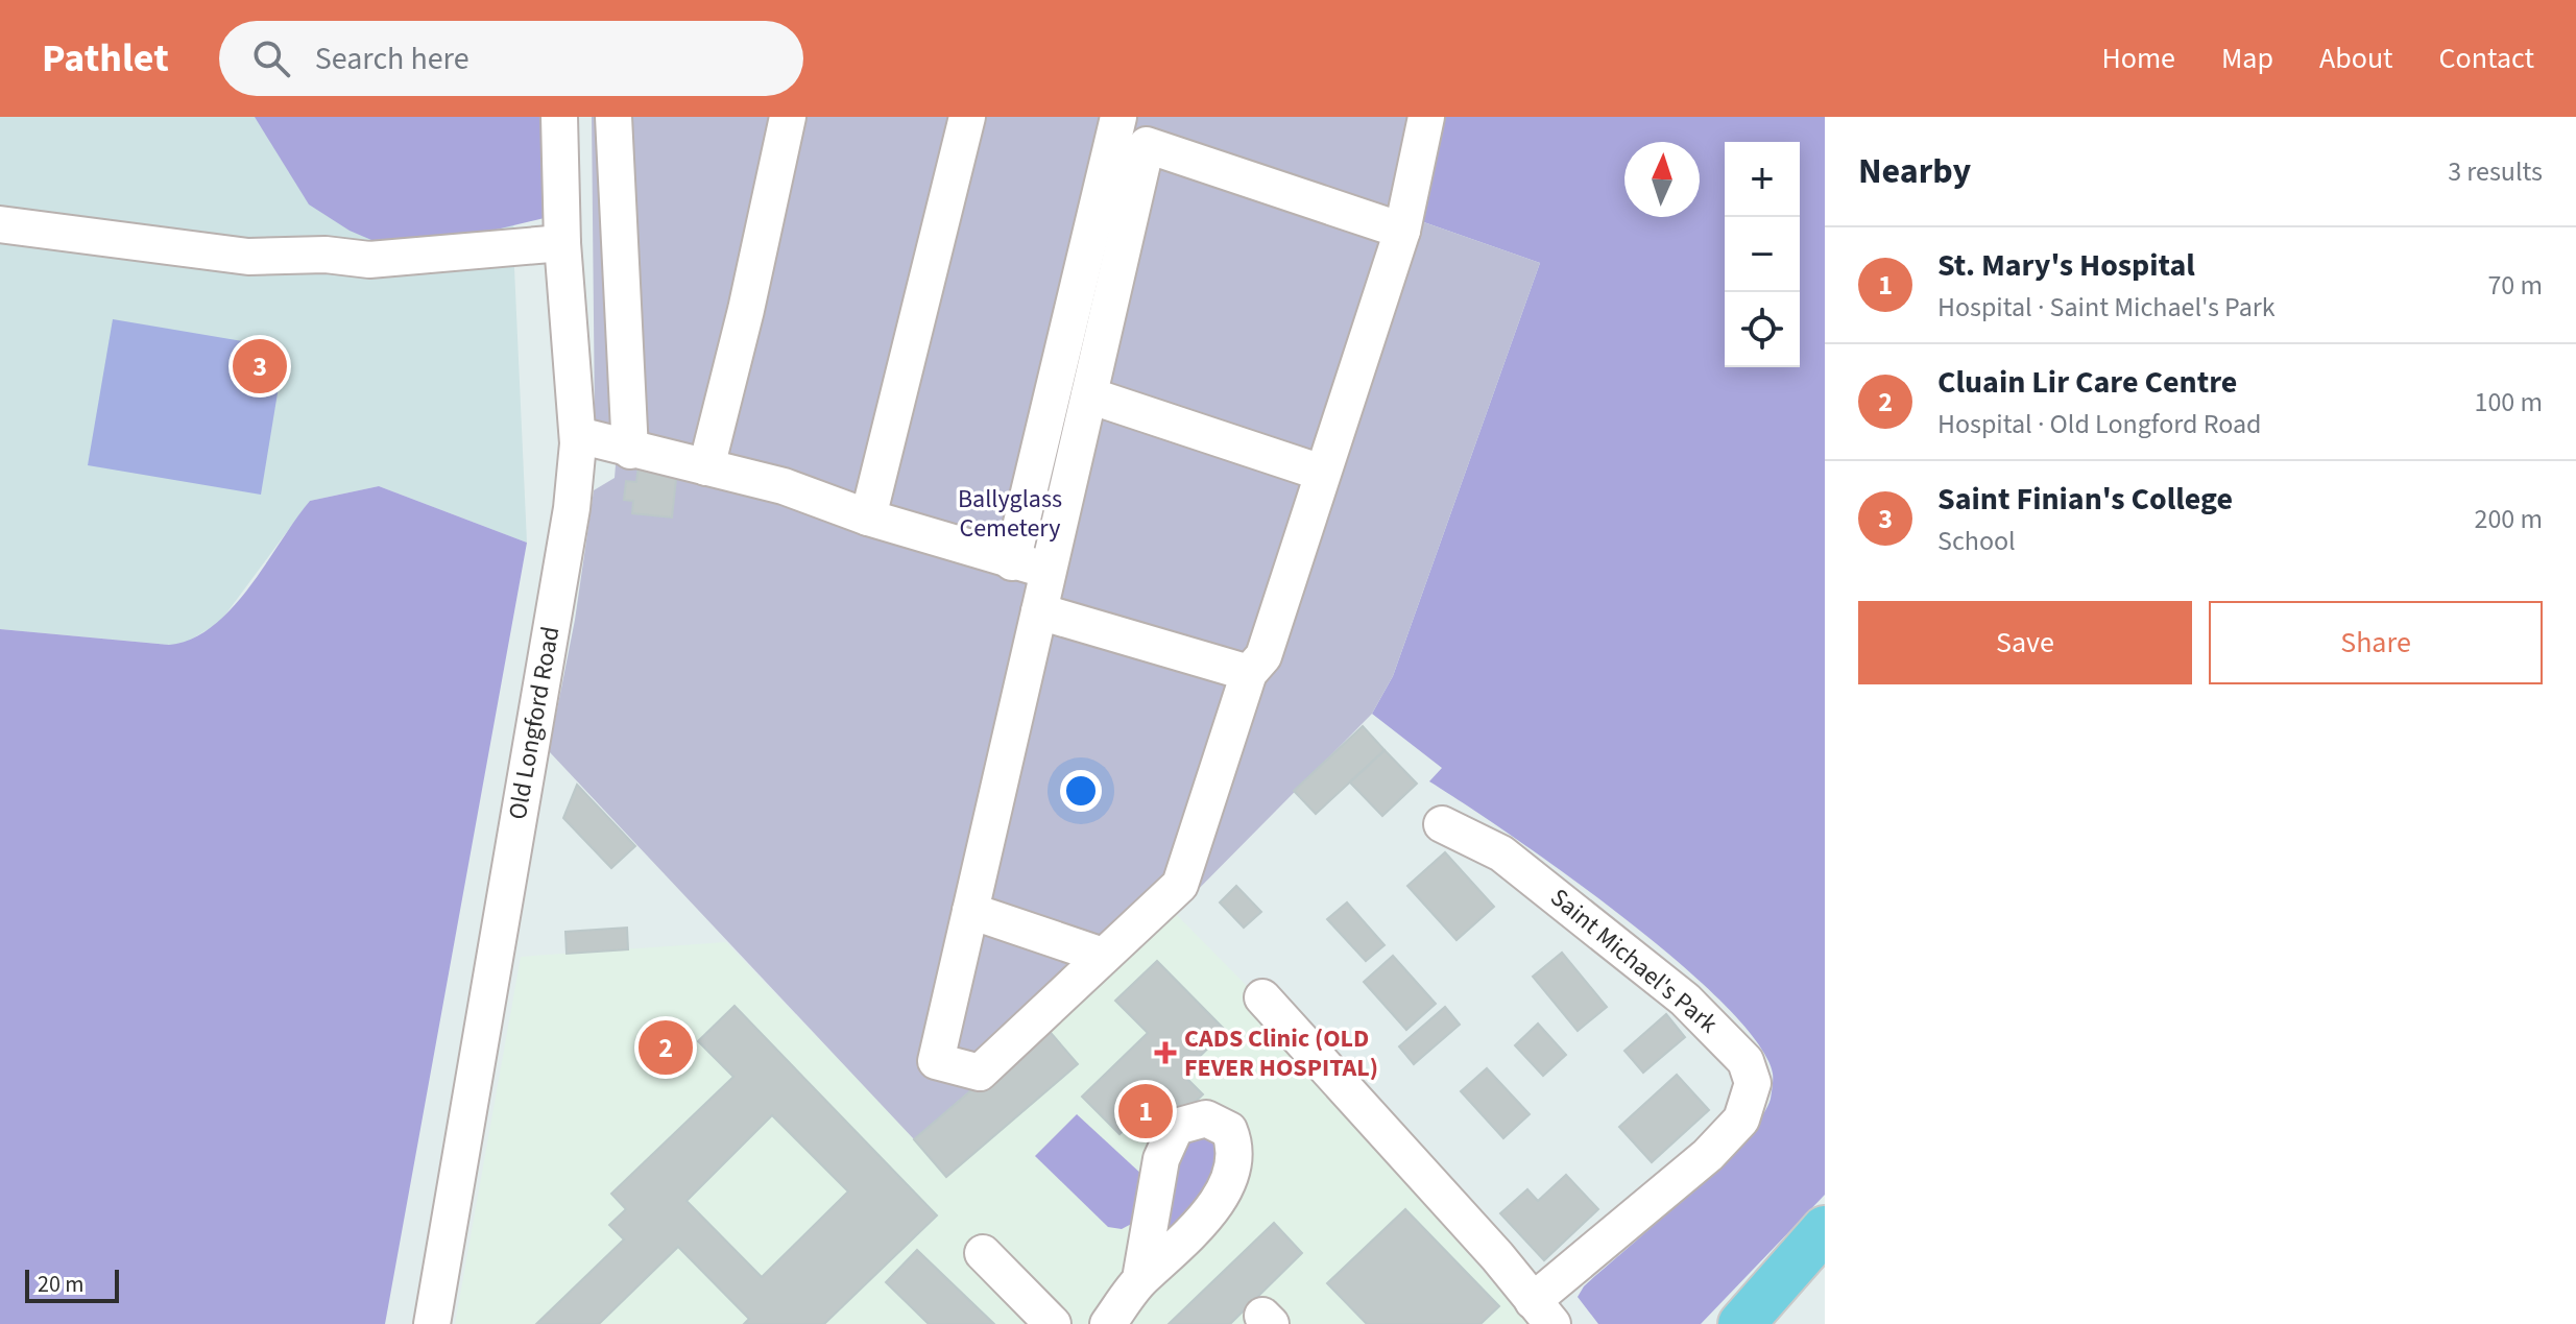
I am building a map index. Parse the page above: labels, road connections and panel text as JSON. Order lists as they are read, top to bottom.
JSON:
{
  "streets": {
    "street": ["Old Longford Road", "Saint Michael's Park"]
  },
  "parks": ["Ballyglass Cemetery"],
  "places": {
    "health": ["CADS Clinic (OLD FEVER HOSPITAL)"]
  },
  "scale_bar": "20 m",
  "north": "top",
  "page": {
    "header": "Pathlet",
    "search": "Search here",
    "nav": [
      "Home",
      "Map",
      "About",
      "Contact"
    ],
    "heading": ["Nearby", "3 results"],
    "map_buttons": ["+", "−"],
    "list": [
      {
        "mark": "1",
        "name": "St. Mary's Hospital",
        "note": "Hospital · Saint Michael's Park",
        "value": "70 m"
      },
      {
        "mark": "2",
        "name": "Cluain Lir Care Centre",
        "note": "Hospital · Old Longford Road",
        "value": "100 m"
      },
      {
        "mark": "3",
        "name": "Saint Finian's College",
        "note": "School",
        "value": "200 m"
      }
    ],
    "pins": ["3", "2", "1"],
    "buttons": ["Save", "Share"],
    "scale": "20 m"
  }
}
